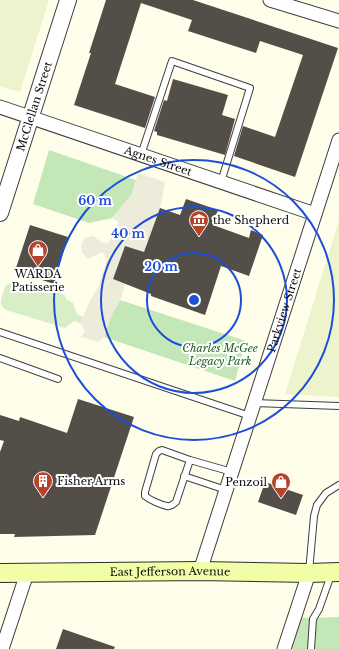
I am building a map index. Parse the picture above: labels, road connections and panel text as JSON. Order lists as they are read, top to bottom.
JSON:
{
  "streets": {
    "main road": ["East Jefferson Avenue"],
    "street": ["McClellan Street", "Agnes Street", "Parkview Street"]
  },
  "crossings": [
    ["McClellan Street", "Agnes Street"],
    ["Agnes Street", "Parkview Street"],
    ["Parkview Street", "East Jefferson Avenue"]
  ],
  "parks": ["Charles McGee Legacy Park"],
  "places": {
    "museum": ["the Shepherd"],
    "shop": ["WARDA Patisserie", "Penzoil"],
    "building": ["Fisher Arms"]
  },
  "rings": ["60 m", "40 m", "20 m"]
}
